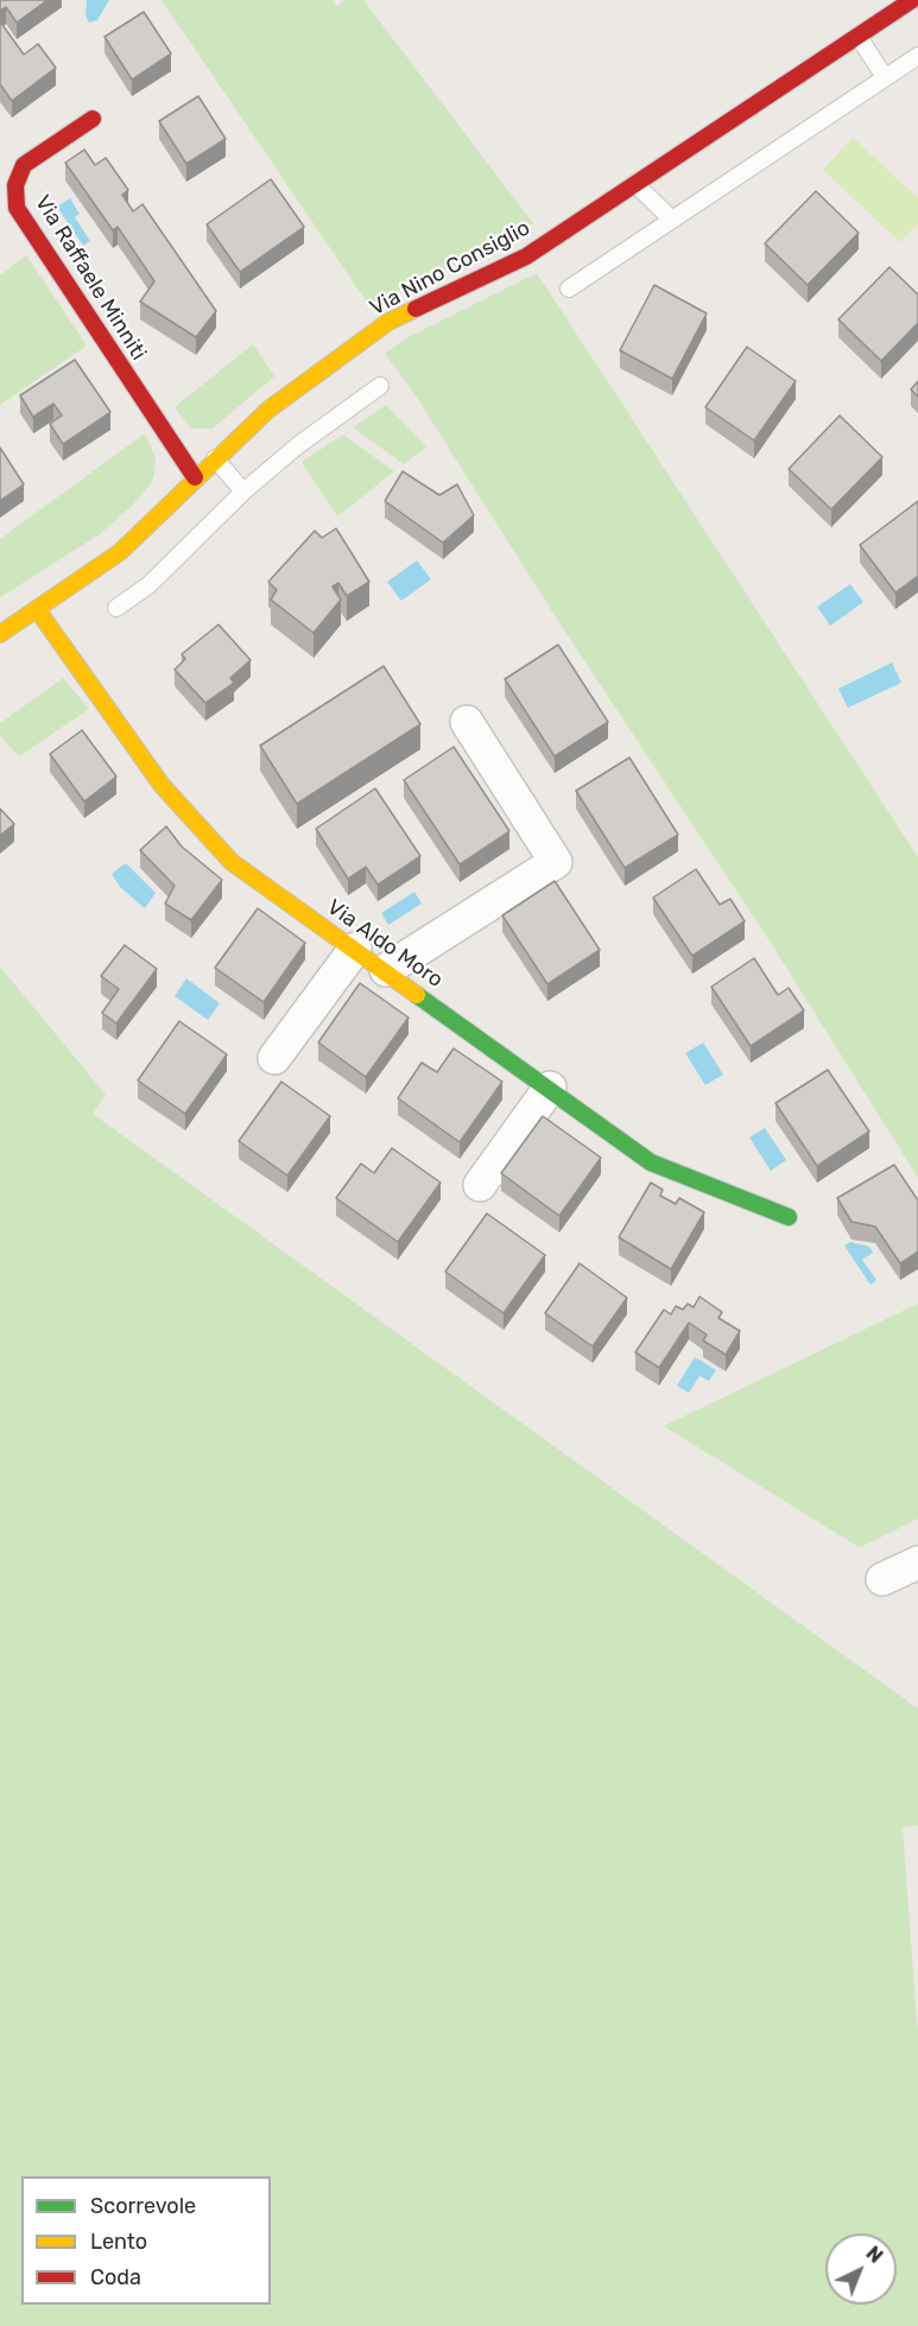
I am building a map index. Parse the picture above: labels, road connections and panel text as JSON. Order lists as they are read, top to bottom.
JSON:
{
  "streets": {
    "street": ["Via Nino Consiglio", "Via Raffaele Minniti", "Via Aldo Moro"]
  },
  "crossings": [
    ["Via Nino Consiglio", "Via Raffaele Minniti"],
    ["Via Nino Consiglio", "Via Aldo Moro"]
  ],
  "legend": ["Scorrevole", "Lento", "Coda"],
  "north": "top right"
}
